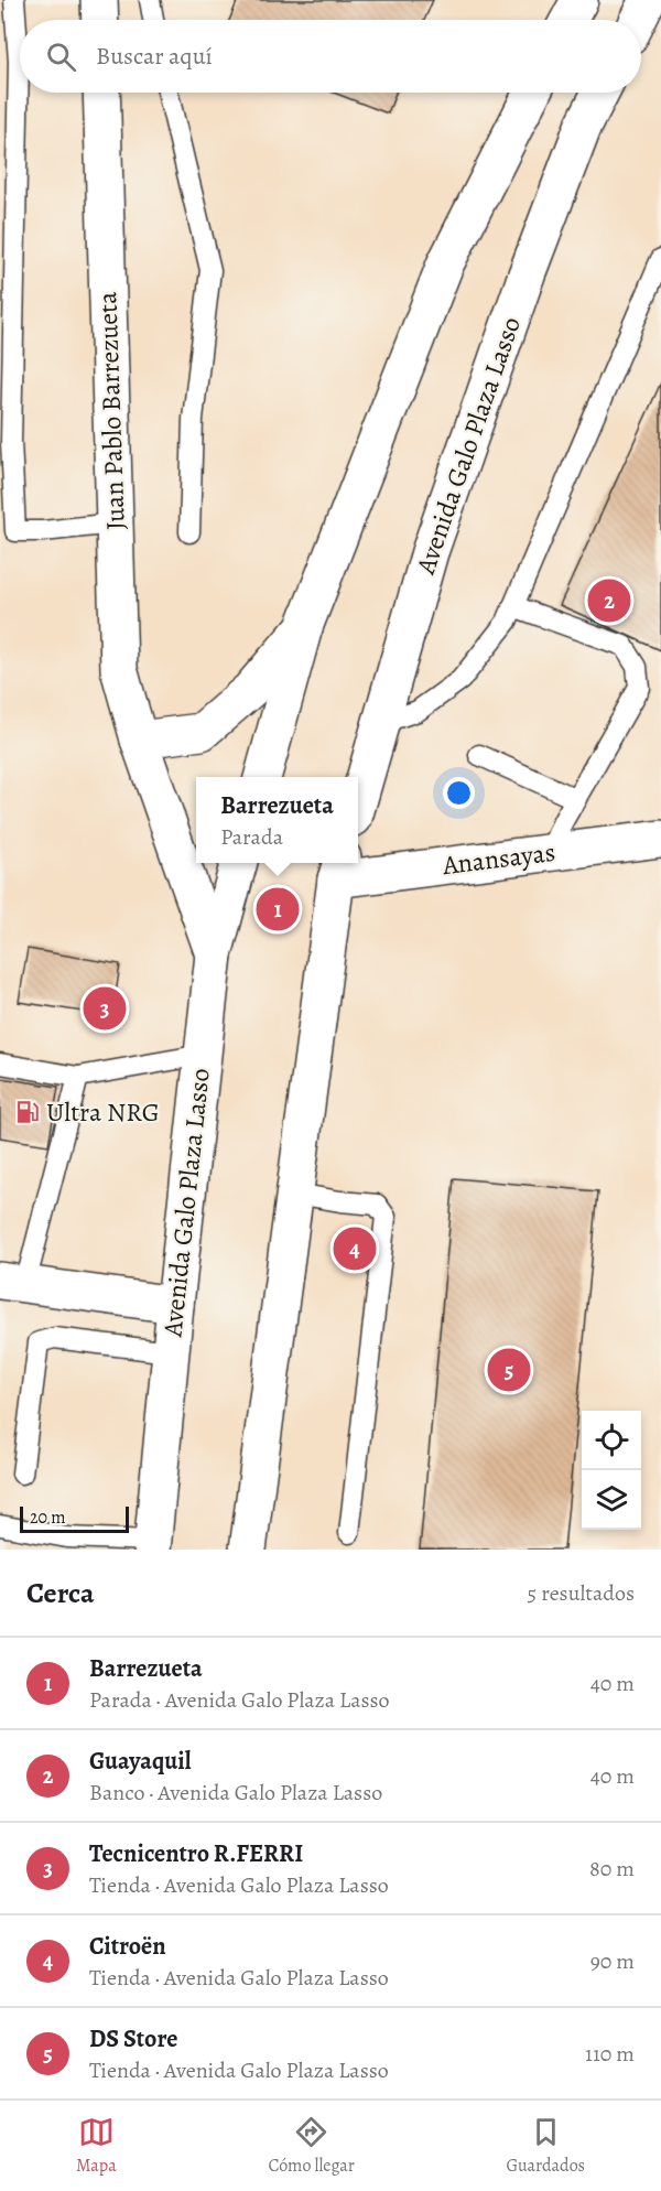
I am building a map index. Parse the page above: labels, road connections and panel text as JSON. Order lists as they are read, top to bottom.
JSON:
{
  "streets": {
    "main road": ["Juan Pablo Barrezueta", "Avenida Galo Plaza Lasso", "Anansayas"]
  },
  "crossings": [
    ["Juan Pablo Barrezueta", "Avenida Galo Plaza Lasso"]
  ],
  "places": {
    "fuel station": ["Ultra NRG"]
  },
  "scale_bar": "20 m",
  "page": {
    "search": "Buscar aquí",
    "pins": [
      "2",
      "1",
      "3",
      "4",
      "5"
    ],
    "popup": ["Barrezueta", "Parada"],
    "scale": "20 m",
    "heading": ["Cerca", "5 resultados"],
    "list": [
      {
        "mark": "1",
        "name": "Barrezueta",
        "note": "Parada · Avenida Galo Plaza Lasso",
        "value": "40 m"
      },
      {
        "mark": "2",
        "name": "Guayaquil",
        "note": "Banco · Avenida Galo Plaza Lasso",
        "value": "40 m"
      },
      {
        "mark": "3",
        "name": "Tecnicentro R.FERRI",
        "note": "Tienda · Avenida Galo Plaza Lasso",
        "value": "80 m"
      },
      {
        "mark": "4",
        "name": "Citroën",
        "note": "Tienda · Avenida Galo Plaza Lasso",
        "value": "90 m"
      },
      {
        "mark": "5",
        "name": "DS Store",
        "note": "Tienda · Avenida Galo Plaza Lasso",
        "value": "110 m"
      }
    ],
    "nav": ["Mapa", "Cómo llegar", "Guardados"]
  }
}
